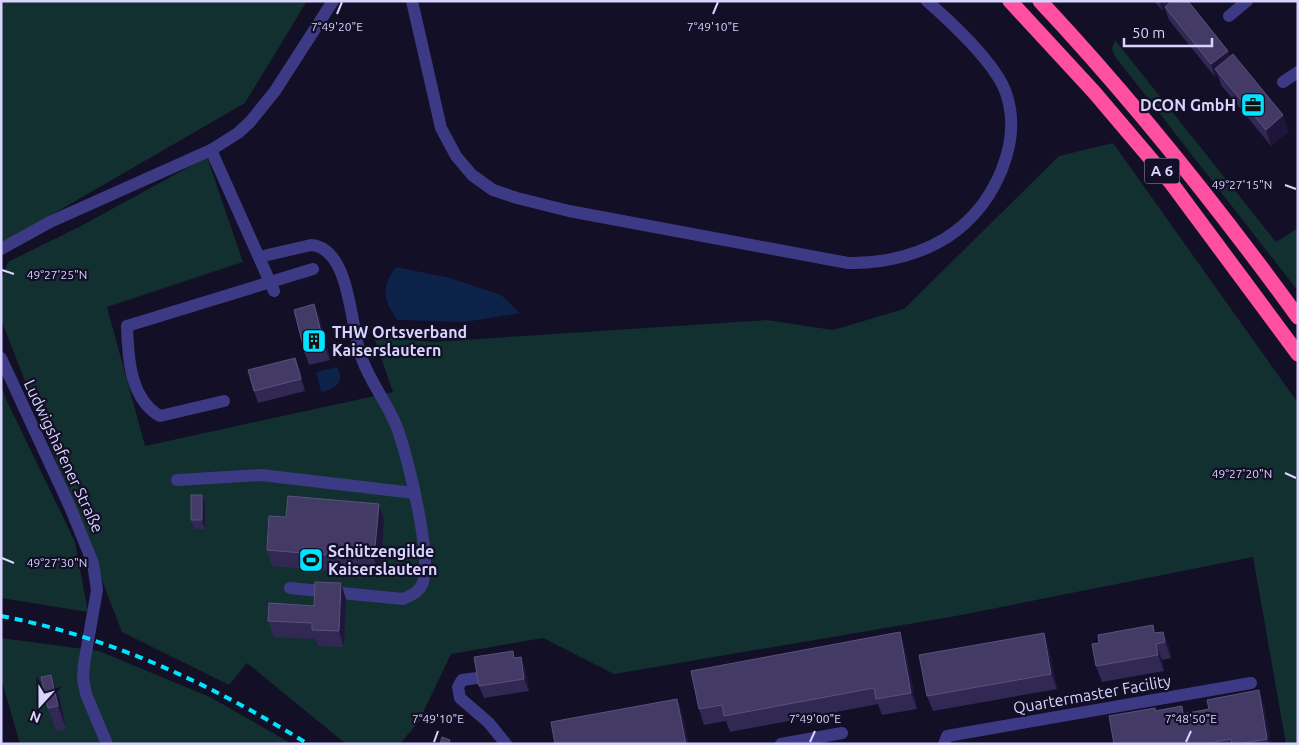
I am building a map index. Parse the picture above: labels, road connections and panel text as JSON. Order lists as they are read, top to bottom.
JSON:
{
  "streets": {
    "highway": ["A 6"],
    "street": ["Ludwigshafener Straße", "Quartermaster Facility"]
  },
  "places": {
    "office": ["DCON GmbH"],
    "building": ["THW Ortsverband Kaiserslautern"],
    "sports": ["Schützengilde Kaiserslautern"]
  },
  "scale_bar": "50 m",
  "north": "bottom",
  "coordinates": [
    "7°49'20\"E",
    "7°49'10\"E",
    "49°27'15\"N",
    "49°27'25\"N",
    "49°27'20\"N",
    "49°27'30\"N",
    "7°49'00\"E",
    "7°48'50\"E"
  ]
}
